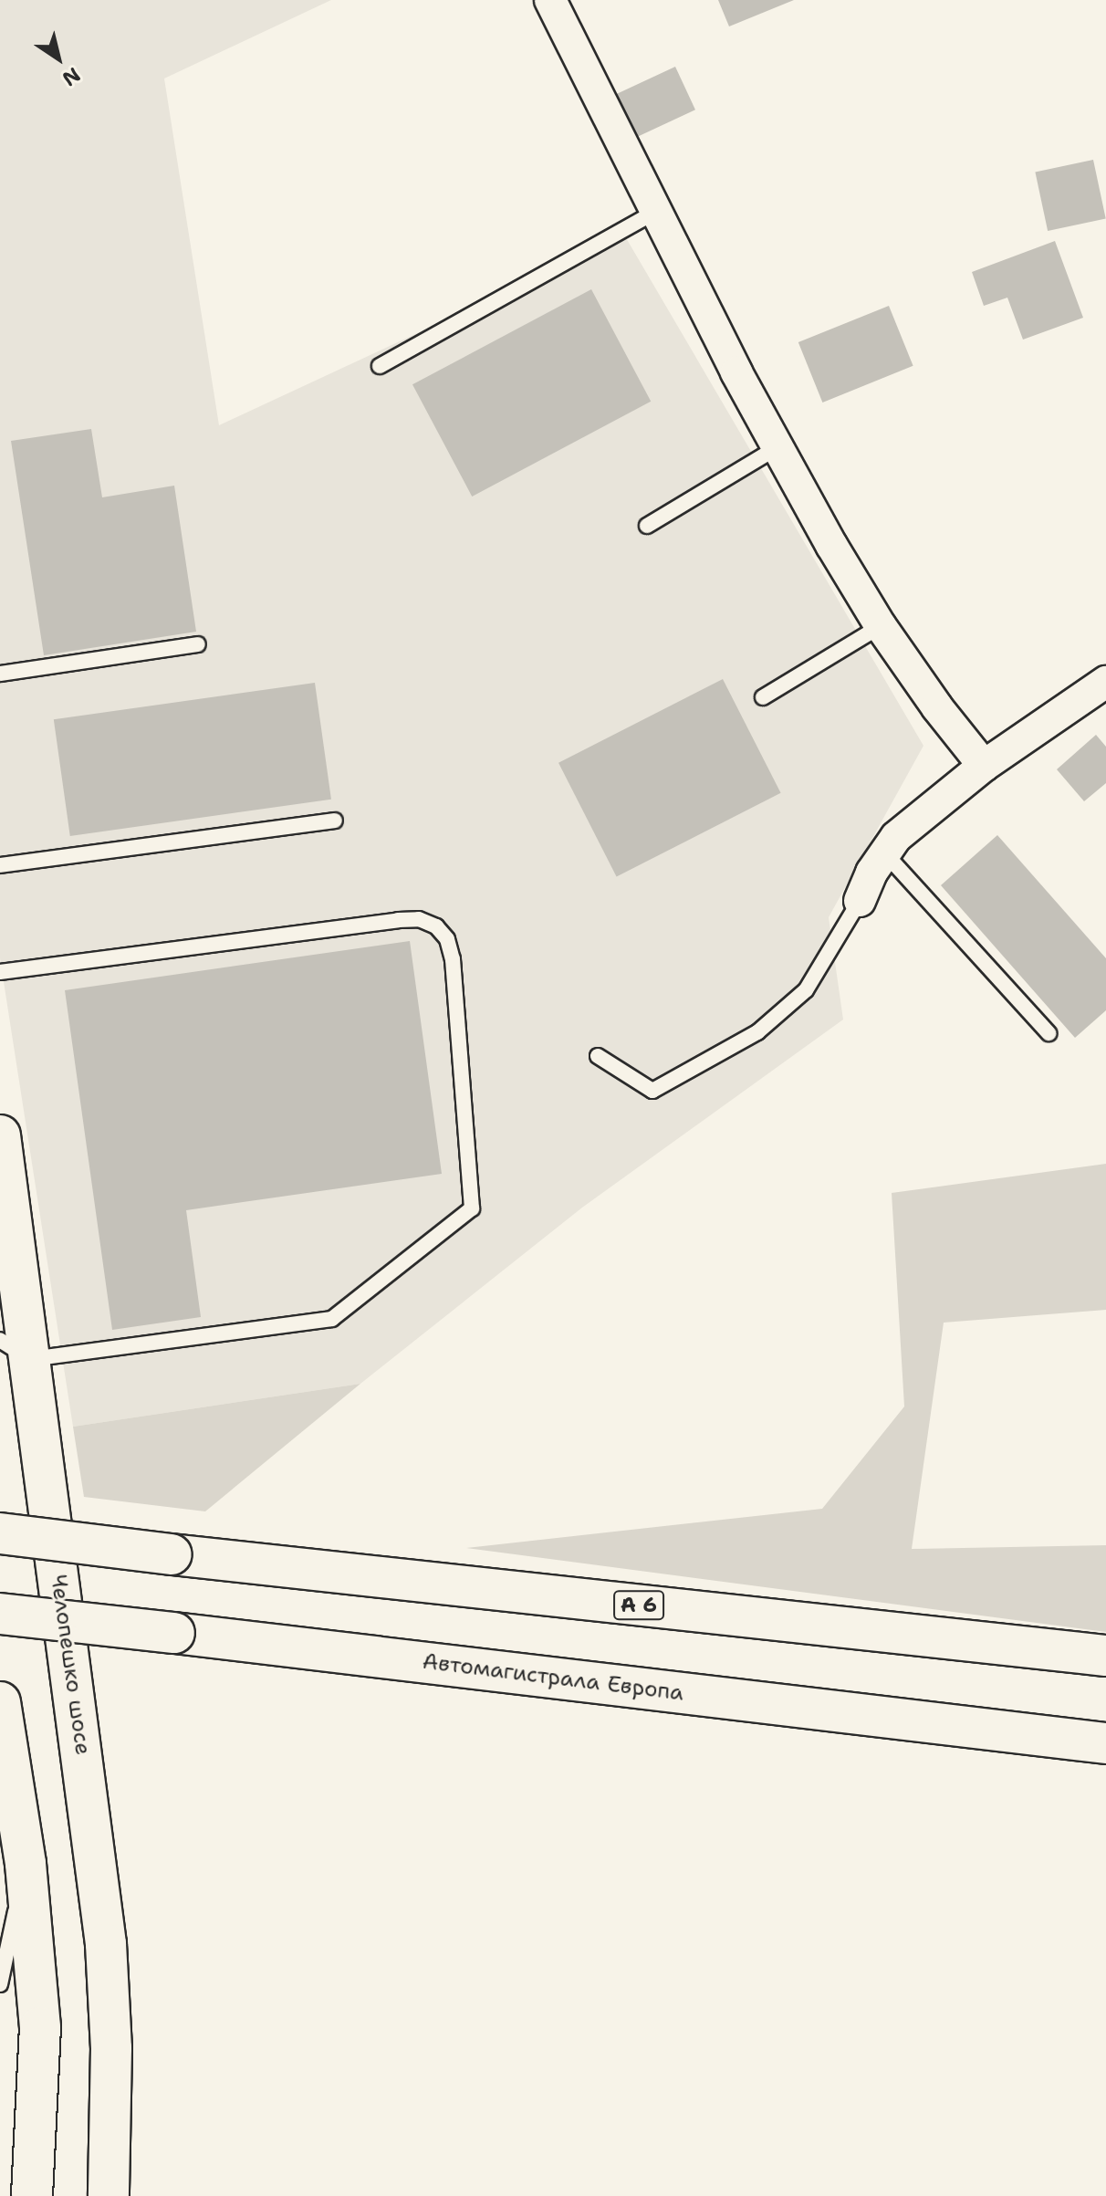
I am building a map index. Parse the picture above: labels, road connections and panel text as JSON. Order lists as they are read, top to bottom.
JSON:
{
  "streets": {
    "main road": ["A 6", "Челопешко шосе", "Автомагистрала Европа"]
  },
  "north": "bottom right"
}
